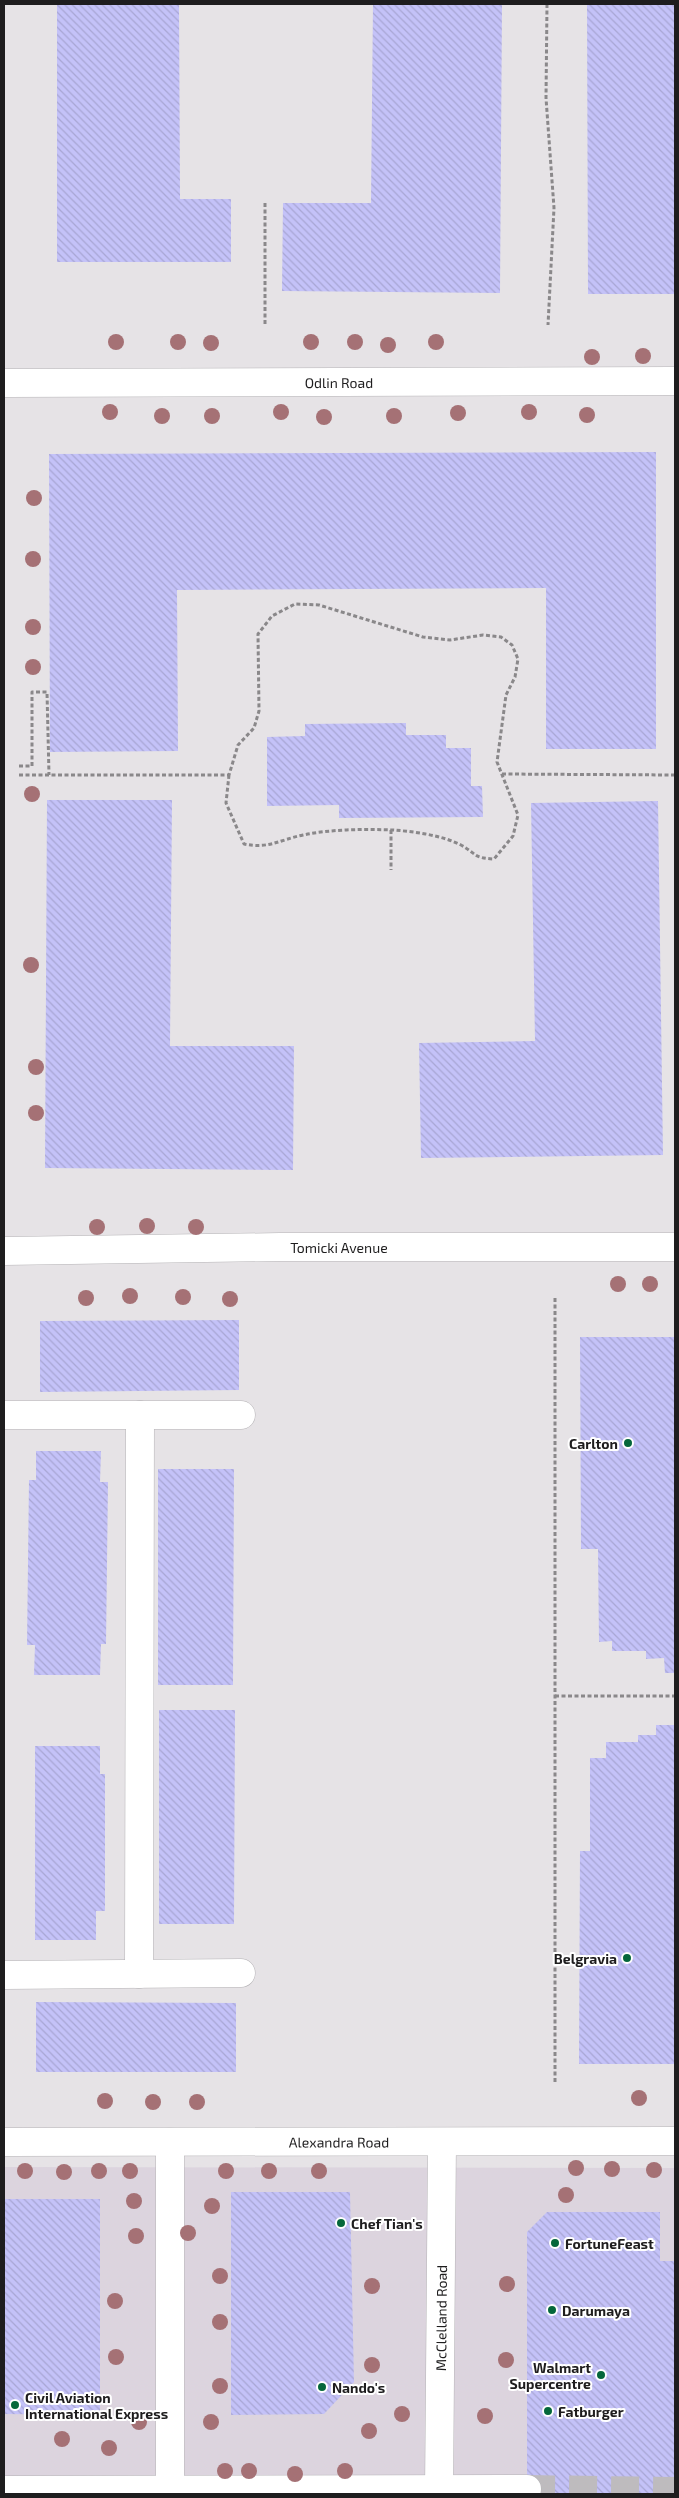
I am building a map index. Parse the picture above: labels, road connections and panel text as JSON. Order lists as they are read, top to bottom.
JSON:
{
  "streets": {
    "street": [
      "Odlin Road",
      "Tomicki Avenue",
      "Alexandra Road",
      "McClelland Road"
    ]
  },
  "crossings": [
    ["Alexandra Road", "McClelland Road"]
  ],
  "places": [
    "Carlton",
    "Belgravia",
    "Chef Tian's",
    "FortuneFeast",
    "Darumaya",
    "Walmart Supercentre",
    "Nando's",
    "Civil Aviation International Express",
    "Fatburger"
  ]
}
